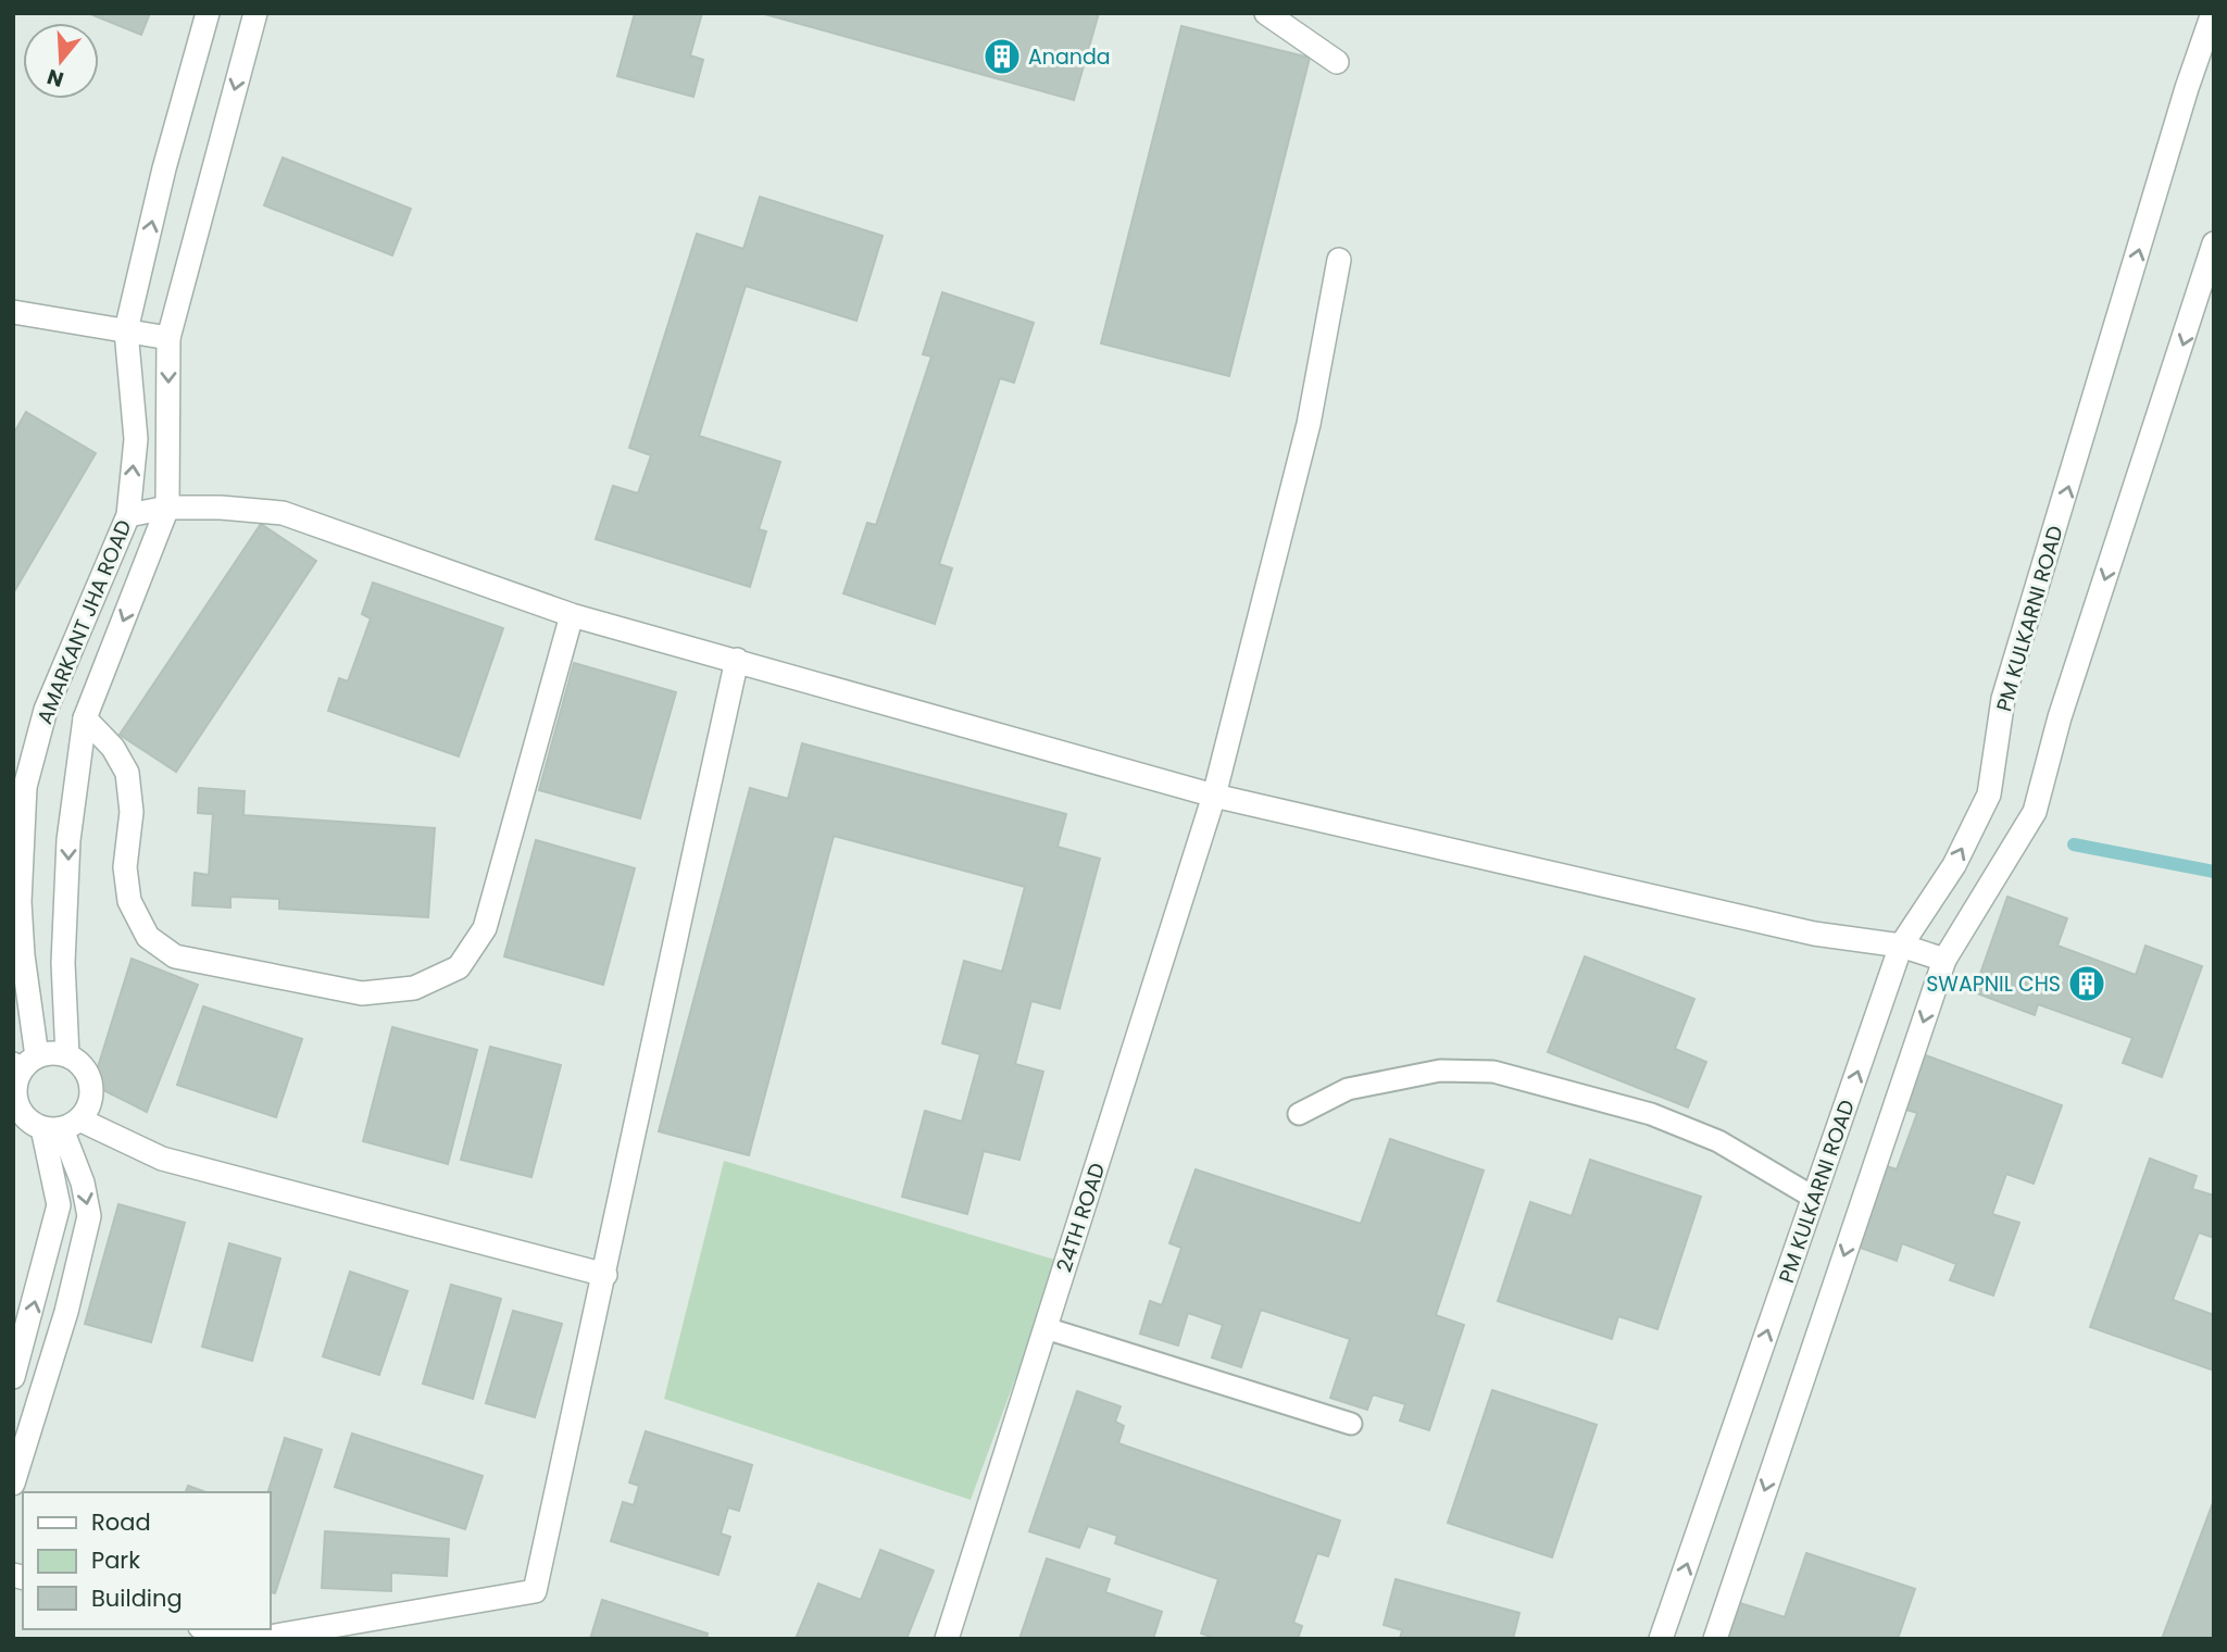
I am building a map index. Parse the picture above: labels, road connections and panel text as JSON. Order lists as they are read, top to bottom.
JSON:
{
  "streets": {
    "street": ["PM KULKARNI ROAD", "AMARKANT JHA ROAD", "24TH ROAD"]
  },
  "places": {
    "building": ["Ananda", "SWAPNIL CHS"]
  },
  "legend": ["Road", "Park", "Building"],
  "north": "bottom"
}
